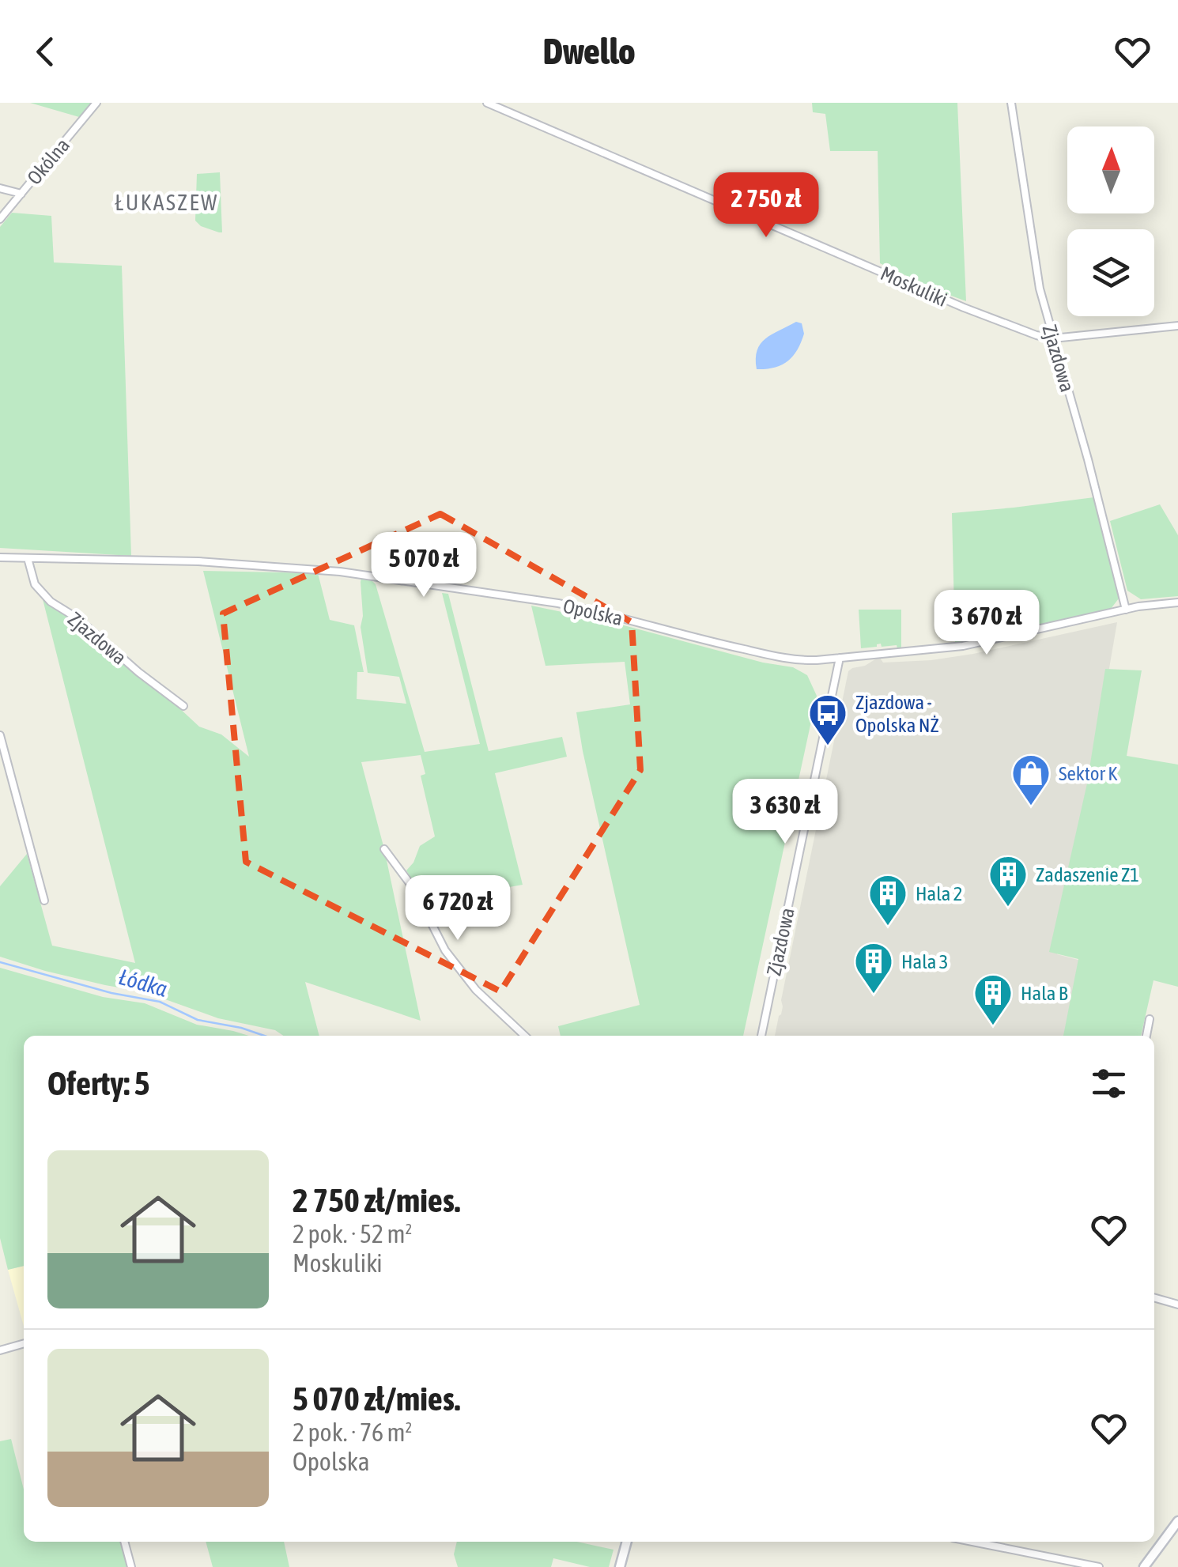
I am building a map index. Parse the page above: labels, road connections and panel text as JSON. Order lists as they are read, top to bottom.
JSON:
{
  "streets": {
    "street": [
      "Okólna",
      "Moskuliki",
      "Zjazdowa",
      "Opolska"
    ]
  },
  "crossings": [
    ["Moskuliki", "Zjazdowa"],
    ["Zjazdowa", "Opolska"]
  ],
  "districts": ["ŁUKASZEW"],
  "water": ["Łódka"],
  "places": {
    "bus stop": ["Zjazdowa - Opolska NŻ"],
    "shop": ["Sektor K"],
    "building": [
      "Zadaszenie Z1",
      "Hala 2",
      "Hala 3",
      "Hala B"
    ]
  },
  "north": "top",
  "page": {
    "header": "Dwello",
    "price": [
      "2 750 zł",
      "5 070 zł",
      "3 670 zł",
      "3 630 zł",
      "6 720 zł"
    ],
    "heading": "Oferty: 5",
    "list": [
      {
        "name": "2 750 zł/mies.",
        "note": "2 pok. · 52 m² · Moskuliki"
      },
      {
        "name": "5 070 zł/mies.",
        "note": "2 pok. · 76 m² · Opolska"
      }
    ]
  }
}
